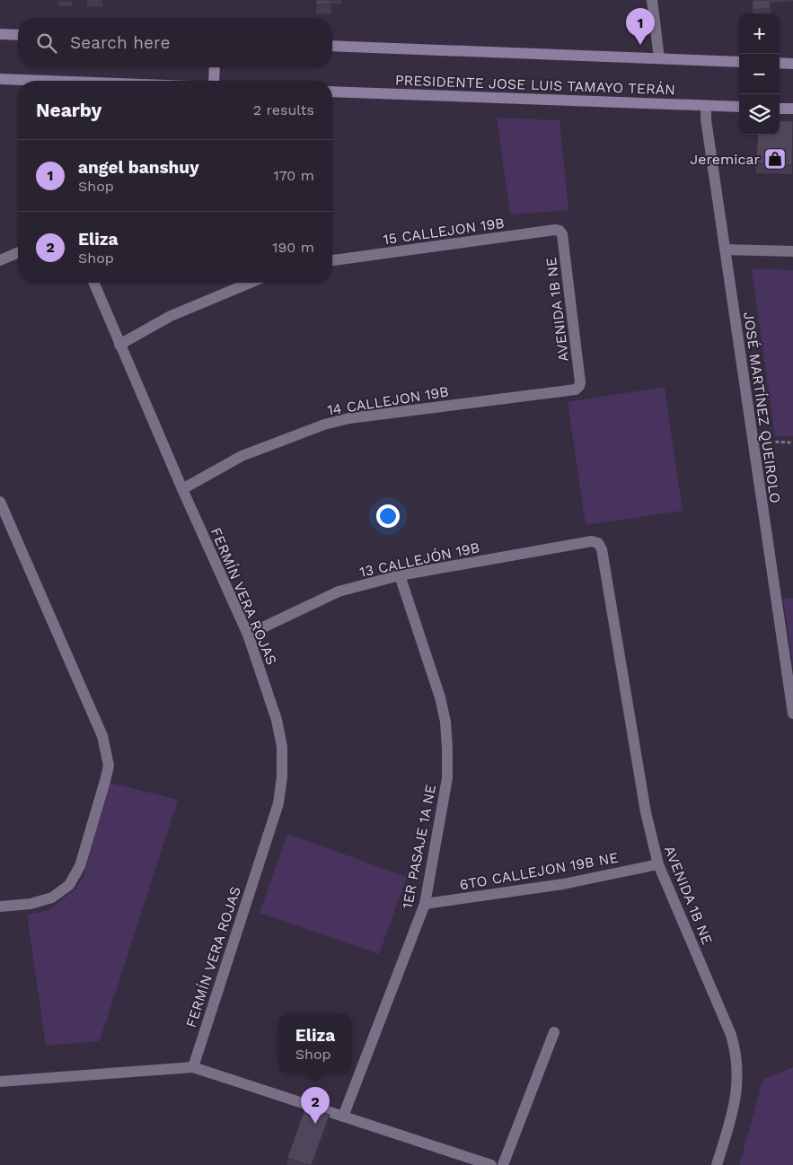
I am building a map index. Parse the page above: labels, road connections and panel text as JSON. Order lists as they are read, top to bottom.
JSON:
{
  "streets": {
    "main road": ["PRESIDENTE JOSE LUIS TAMAYO TERÁN"],
    "street": [
      "15 CALLEJON 19B",
      "AVENIDA 1B NE",
      "14 CALLEJON 19B",
      "JOSÉ MARTÍNEZ QUEIROLO",
      "13 CALLEJÓN 19B",
      "FERMÍN VERA ROJAS",
      "1ER PASAJE 1A NE",
      "6TO CALLEJON 19B NE"
    ]
  },
  "crossings": [
    ["PRESIDENTE JOSE LUIS TAMAYO TERÁN", "JOSÉ MARTÍNEZ QUEIROLO"],
    ["15 CALLEJON 19B", "AVENIDA 1B NE"],
    ["AVENIDA 1B NE", "14 CALLEJON 19B"],
    ["AVENIDA 1B NE", "13 CALLEJÓN 19B"],
    ["AVENIDA 1B NE", "6TO CALLEJON 19B NE"],
    ["14 CALLEJON 19B", "FERMÍN VERA ROJAS"],
    ["13 CALLEJÓN 19B", "FERMÍN VERA ROJAS"],
    ["13 CALLEJÓN 19B", "1ER PASAJE 1A NE"],
    ["1ER PASAJE 1A NE", "6TO CALLEJON 19B NE"]
  ],
  "places": {
    "shop": ["Jeremicar"]
  },
  "page": {
    "pins": ["1", "2"],
    "map_buttons": ["+", "−"],
    "search": "Search here",
    "heading": ["Nearby", "2 results"],
    "list": [
      {
        "mark": "1",
        "name": "angel banshuy",
        "note": "Shop",
        "value": "170 m"
      },
      {
        "mark": "2",
        "name": "Eliza",
        "note": "Shop",
        "value": "190 m"
      }
    ],
    "popup": ["Eliza", "Shop"]
  }
}
